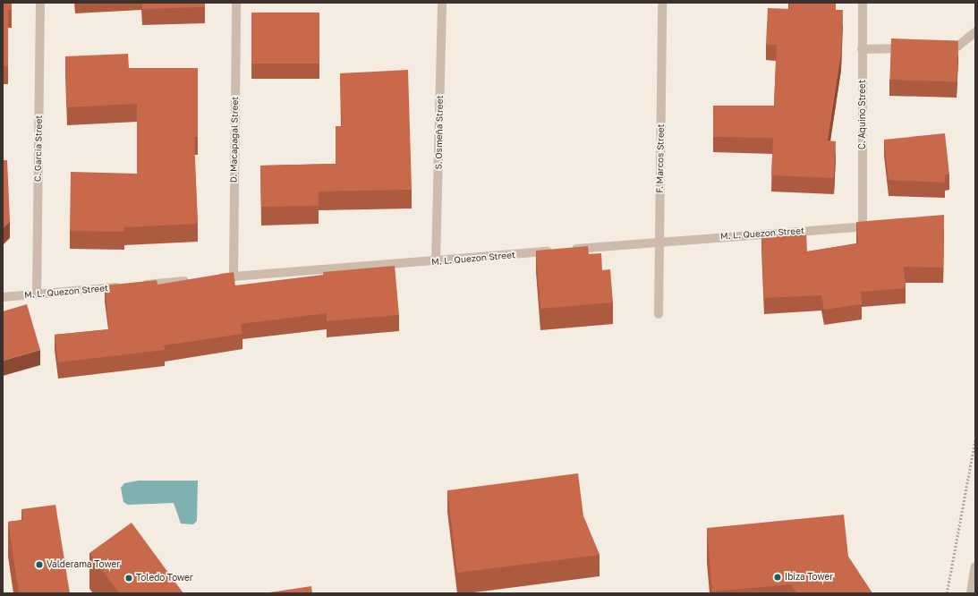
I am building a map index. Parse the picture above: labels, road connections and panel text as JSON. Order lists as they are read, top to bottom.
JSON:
{
  "streets": {
    "street": [
      "C. Aquino Street",
      "S. Osmeña Street",
      "D. Macapagal Street",
      "C. Garcia Street",
      "F. Marcos Street",
      "M. L. Quezon Street"
    ]
  },
  "crossings": [
    ["C. Aquino Street", "M. L. Quezon Street"],
    ["S. Osmeña Street", "M. L. Quezon Street"],
    ["D. Macapagal Street", "M. L. Quezon Street"],
    ["C. Garcia Street", "M. L. Quezon Street"],
    ["F. Marcos Street", "M. L. Quezon Street"]
  ],
  "places": ["Valderama Tower", "Ibiza Tower", "Toledo Tower"]
}
